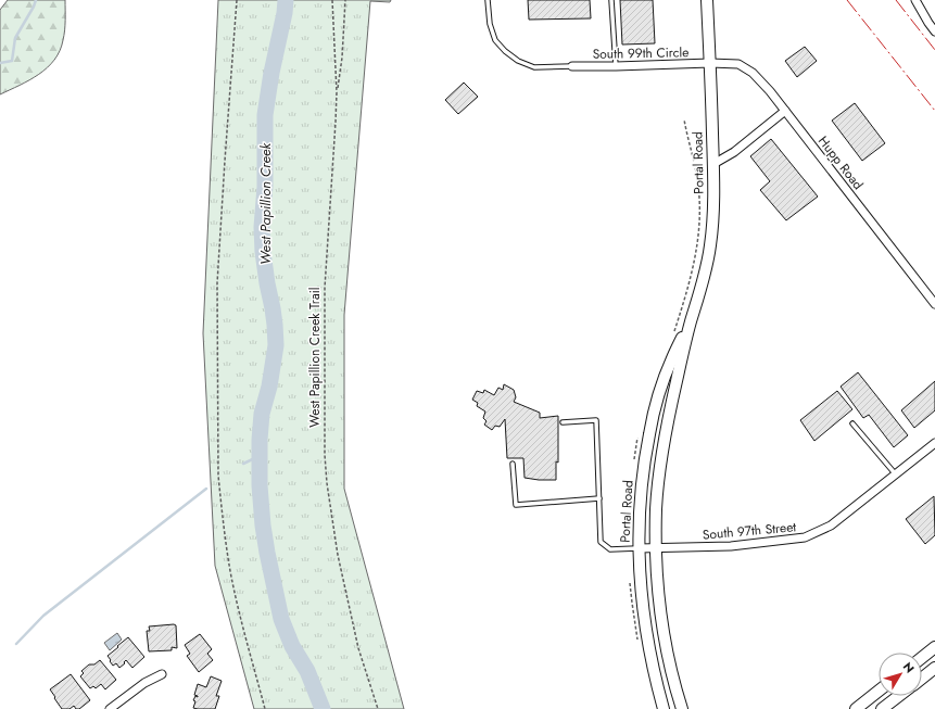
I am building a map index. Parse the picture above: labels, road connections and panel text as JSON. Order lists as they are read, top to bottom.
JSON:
{
  "streets": {
    "main road": ["Portal Road"],
    "street": ["South 99th Circle", "Hupp Road", "South 97th Street"],
    "path": ["West Papillion Creek Trail"]
  },
  "crossings": [
    ["South 99th Circle", "Portal Road"],
    ["South 99th Circle", "Hupp Road"],
    ["Portal Road", "Hupp Road"],
    ["Portal Road", "South 97th Street"]
  ],
  "water": ["West Papillion Creek"],
  "north": "top right"
}
